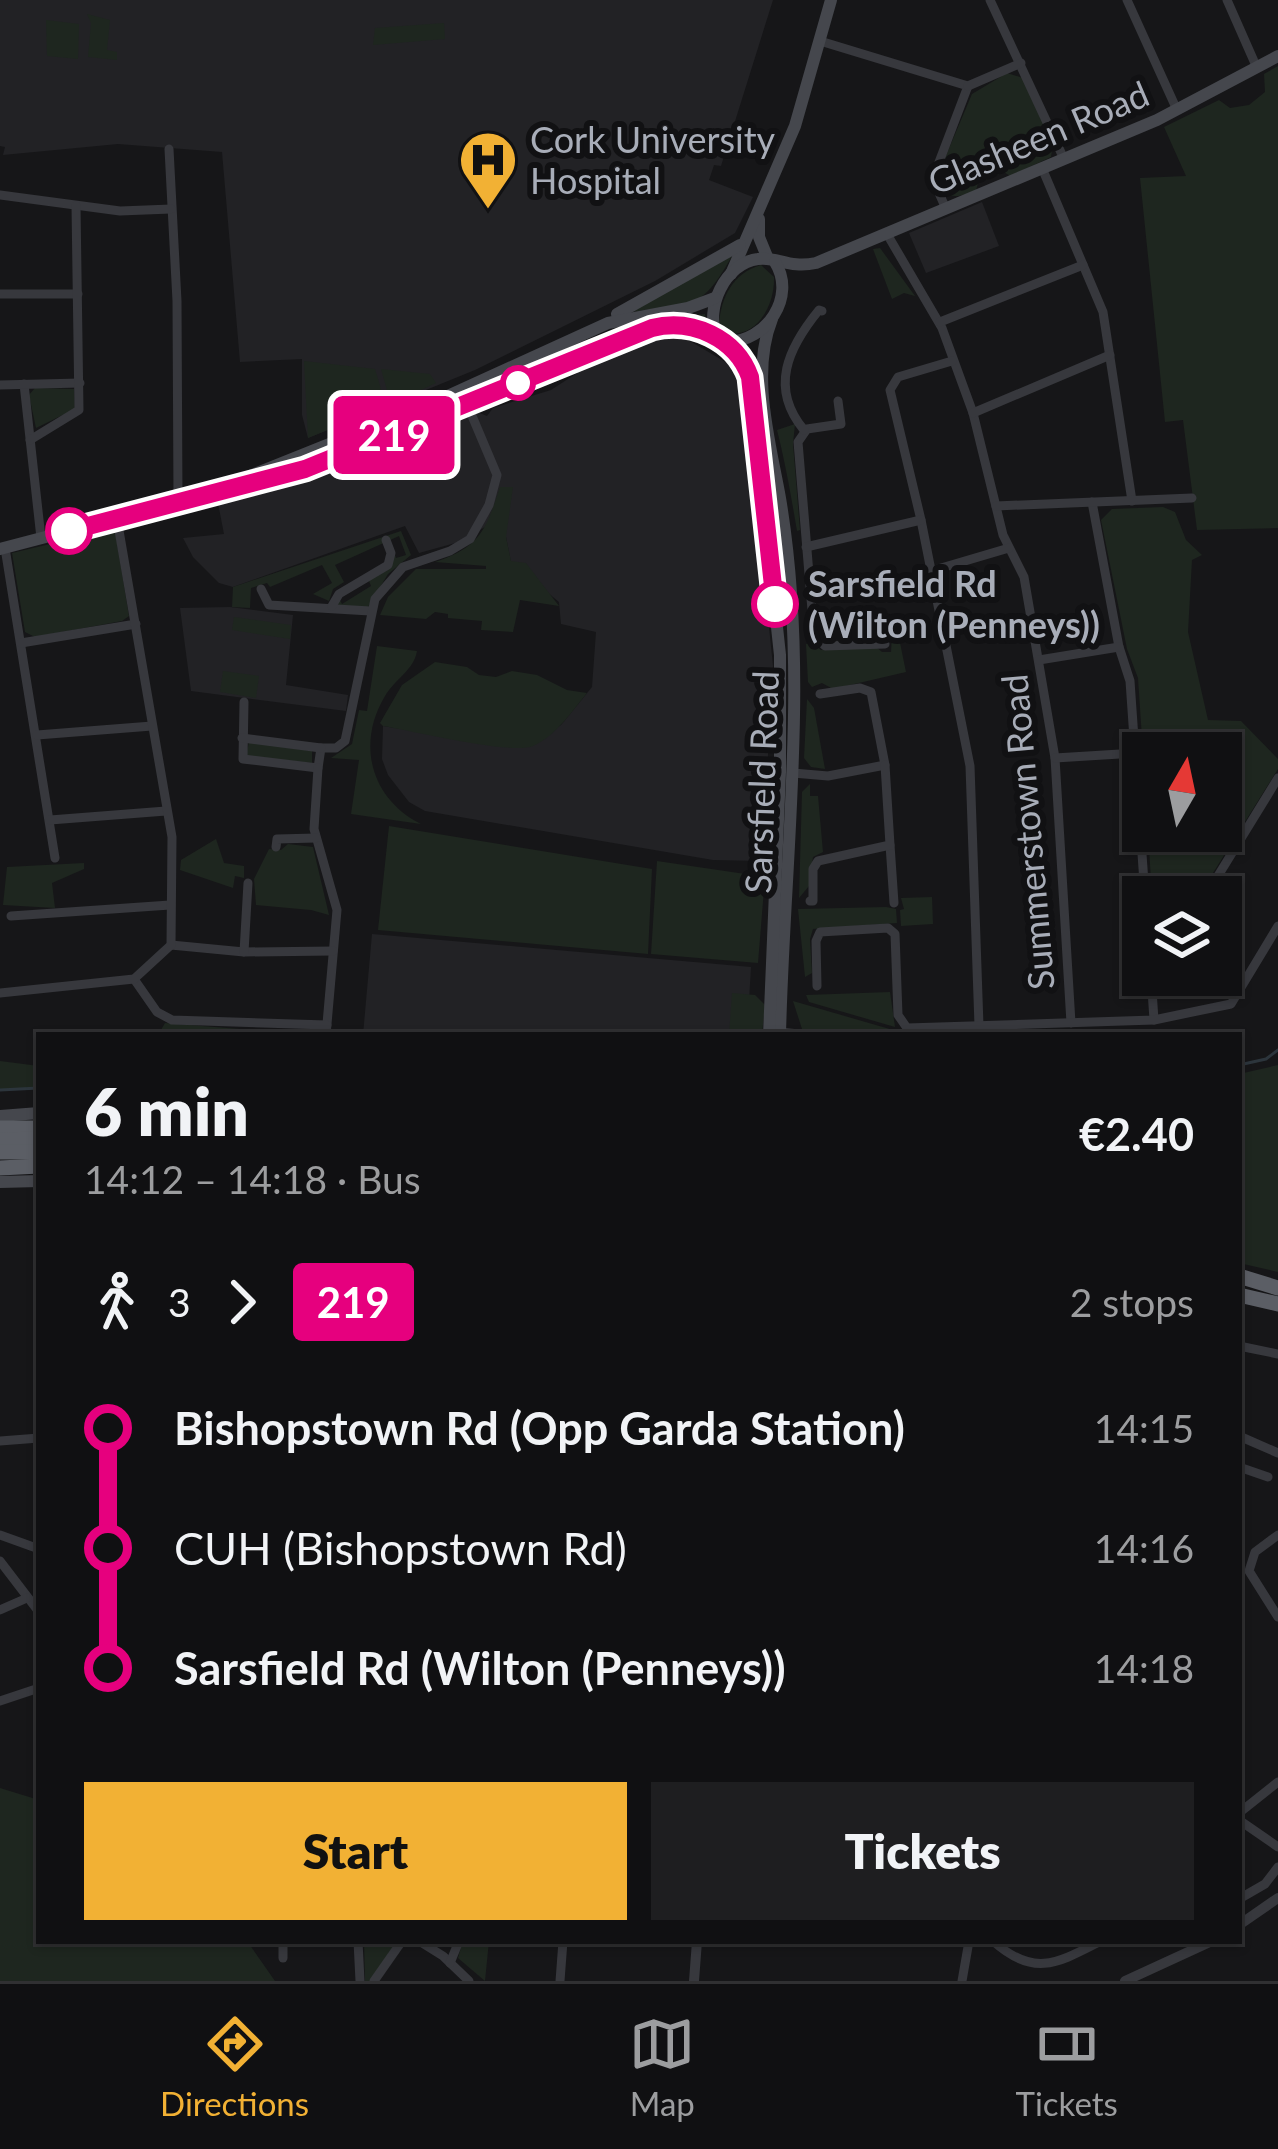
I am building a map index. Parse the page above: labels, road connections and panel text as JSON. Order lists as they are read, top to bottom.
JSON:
{
  "streets": {
    "main road": ["Glasheen Road", "Sarsfield Road"],
    "street": ["Summerstown Road"]
  },
  "crossings": [
    ["Glasheen Road", "Sarsfield Road"],
    ["Glasheen Road", "Summerstown Road"]
  ],
  "places": {
    "hospital": ["Cork University Hospital"],
    "other": ["Sarsfield Rd (Wilton (Penneys))"]
  },
  "lines": ["bus line 219"],
  "north": "top",
  "page": {
    "on_map": "219",
    "heading": ["6 min", "14:12 – 14:18 · Bus", "€2.40"],
    "legs": ["3", "219", "2 stops"],
    "list": [
      {
        "name": "Bishopstown Rd (Opp Garda Station)",
        "value": "14:15"
      },
      {
        "name": "CUH (Bishopstown Rd)",
        "value": "14:16"
      },
      {
        "name": "Sarsfield Rd (Wilton (Penneys))",
        "value": "14:18"
      }
    ],
    "buttons": ["Start", "Tickets"],
    "tabs": ["Directions", "Map", "Tickets"]
  }
}
